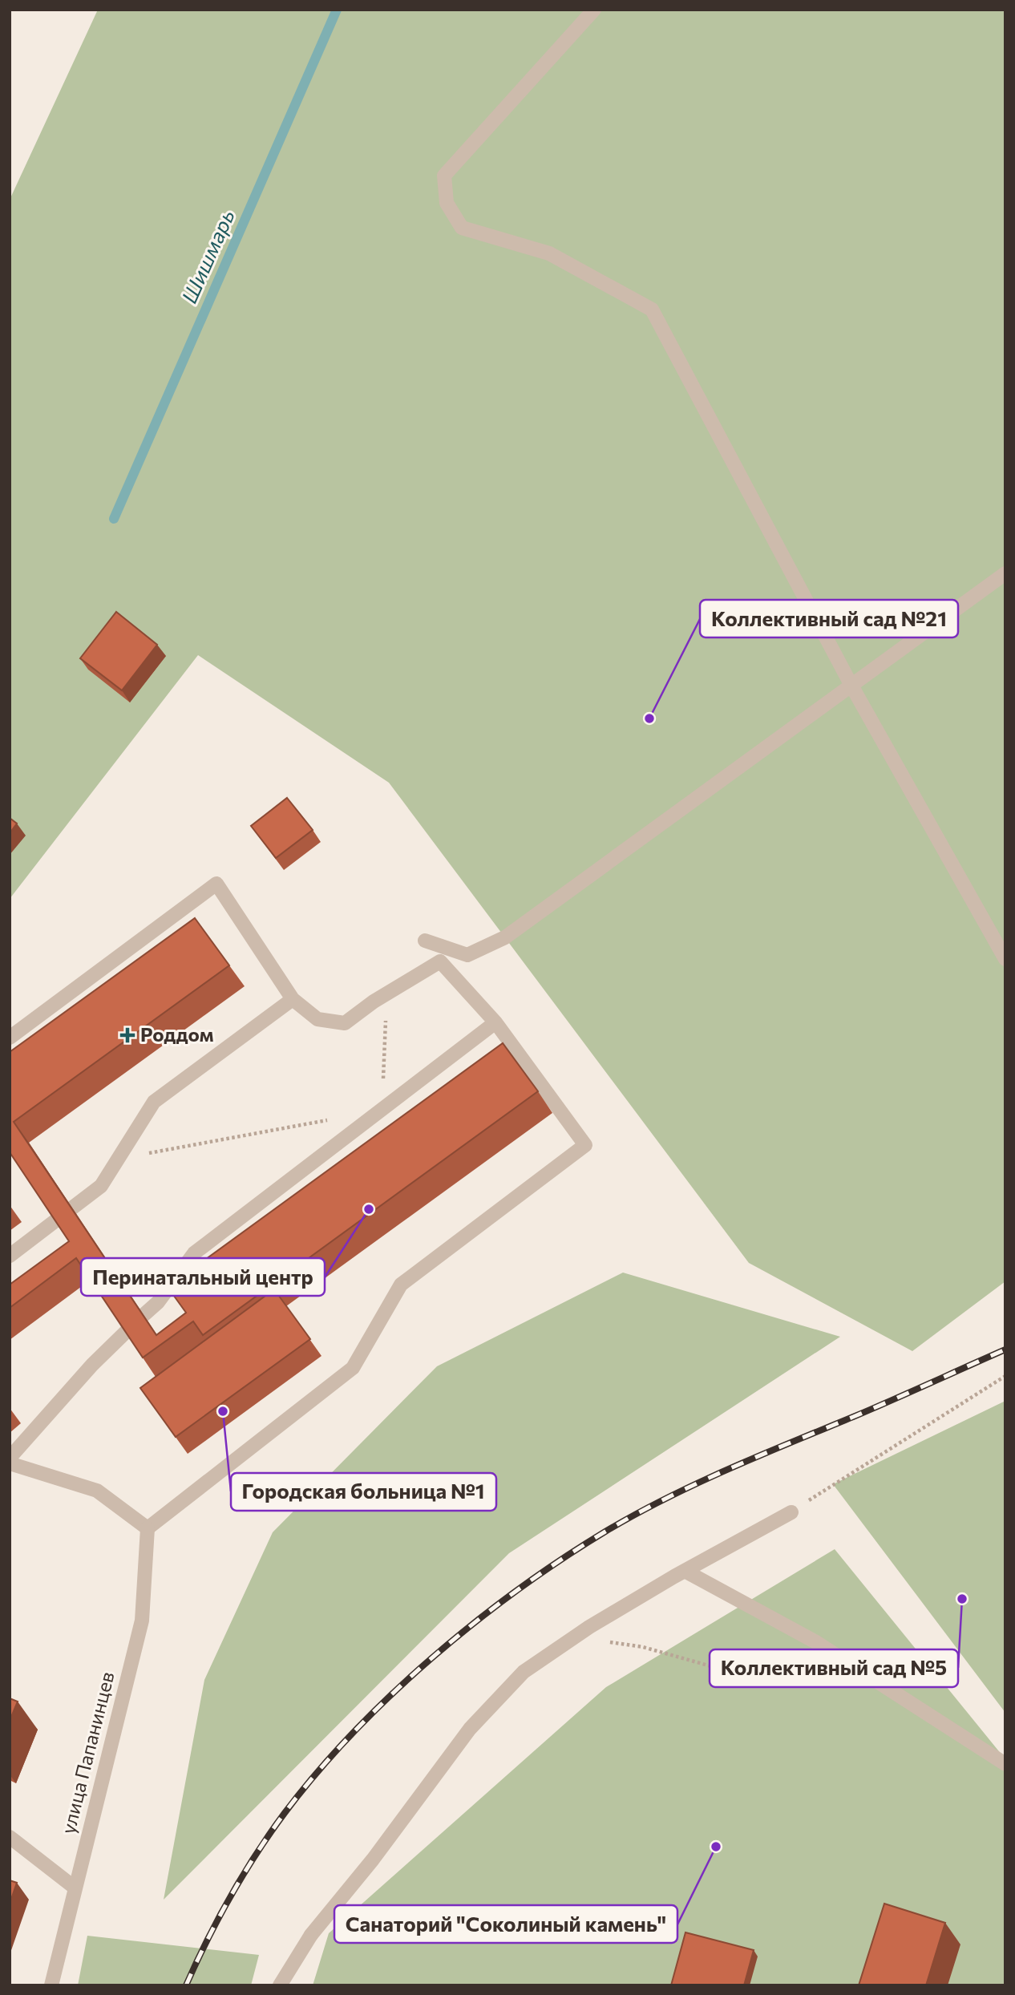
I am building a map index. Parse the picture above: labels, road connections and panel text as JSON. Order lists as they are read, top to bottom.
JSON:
{
  "streets": {
    "street": ["улица Папанинцев"]
  },
  "water": ["Шишмарь"],
  "places": {
    "other": [
      "Коллективный сад №21",
      "Перинатальный центр",
      "Городская больница №1",
      "Коллективный сад №5",
      "Санаторий \"Соколиный камень\""
    ],
    "health": ["Роддом"]
  }
}
